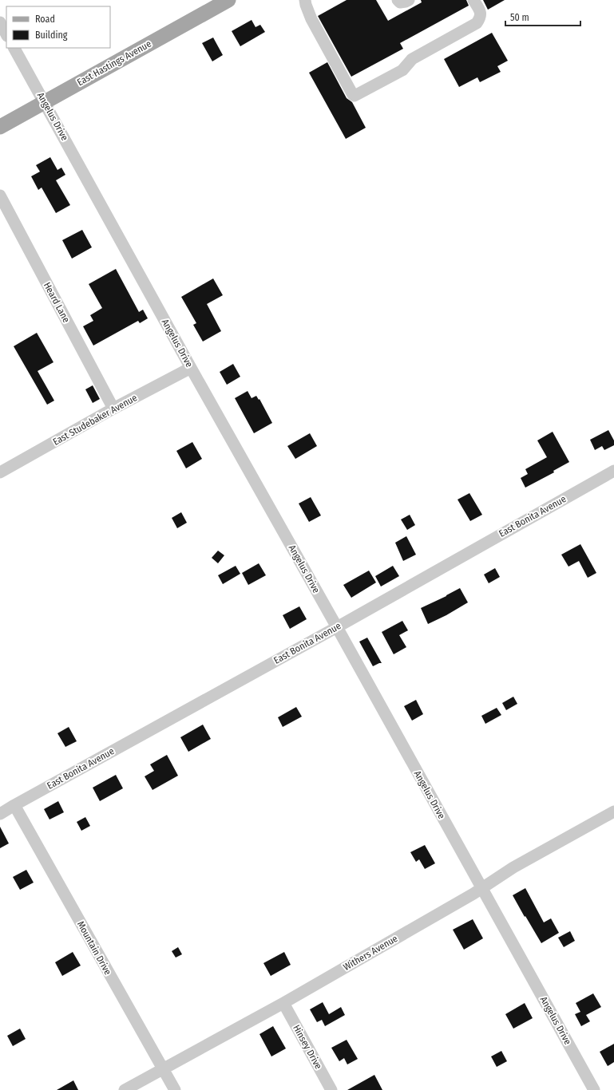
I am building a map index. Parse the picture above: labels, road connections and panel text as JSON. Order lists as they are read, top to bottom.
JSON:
{
  "streets": {
    "main road": ["East Hastings Avenue"],
    "street": [
      "Angelus Drive",
      "Heard Lane",
      "East Studebaker Avenue",
      "East Bonita Avenue",
      "Mountain Drive",
      "Withers Avenue",
      "Hinsey Drive"
    ]
  },
  "crossings": [
    ["East Hastings Avenue", "Angelus Drive"],
    ["Angelus Drive", "East Studebaker Avenue"],
    ["Angelus Drive", "East Bonita Avenue"],
    ["Angelus Drive", "Withers Avenue"],
    ["Heard Lane", "East Studebaker Avenue"],
    ["East Bonita Avenue", "Mountain Drive"],
    ["Mountain Drive", "Withers Avenue"],
    ["Withers Avenue", "Hinsey Drive"]
  ],
  "legend": ["Road", "Building"],
  "scale_bar": "50 m"
}
